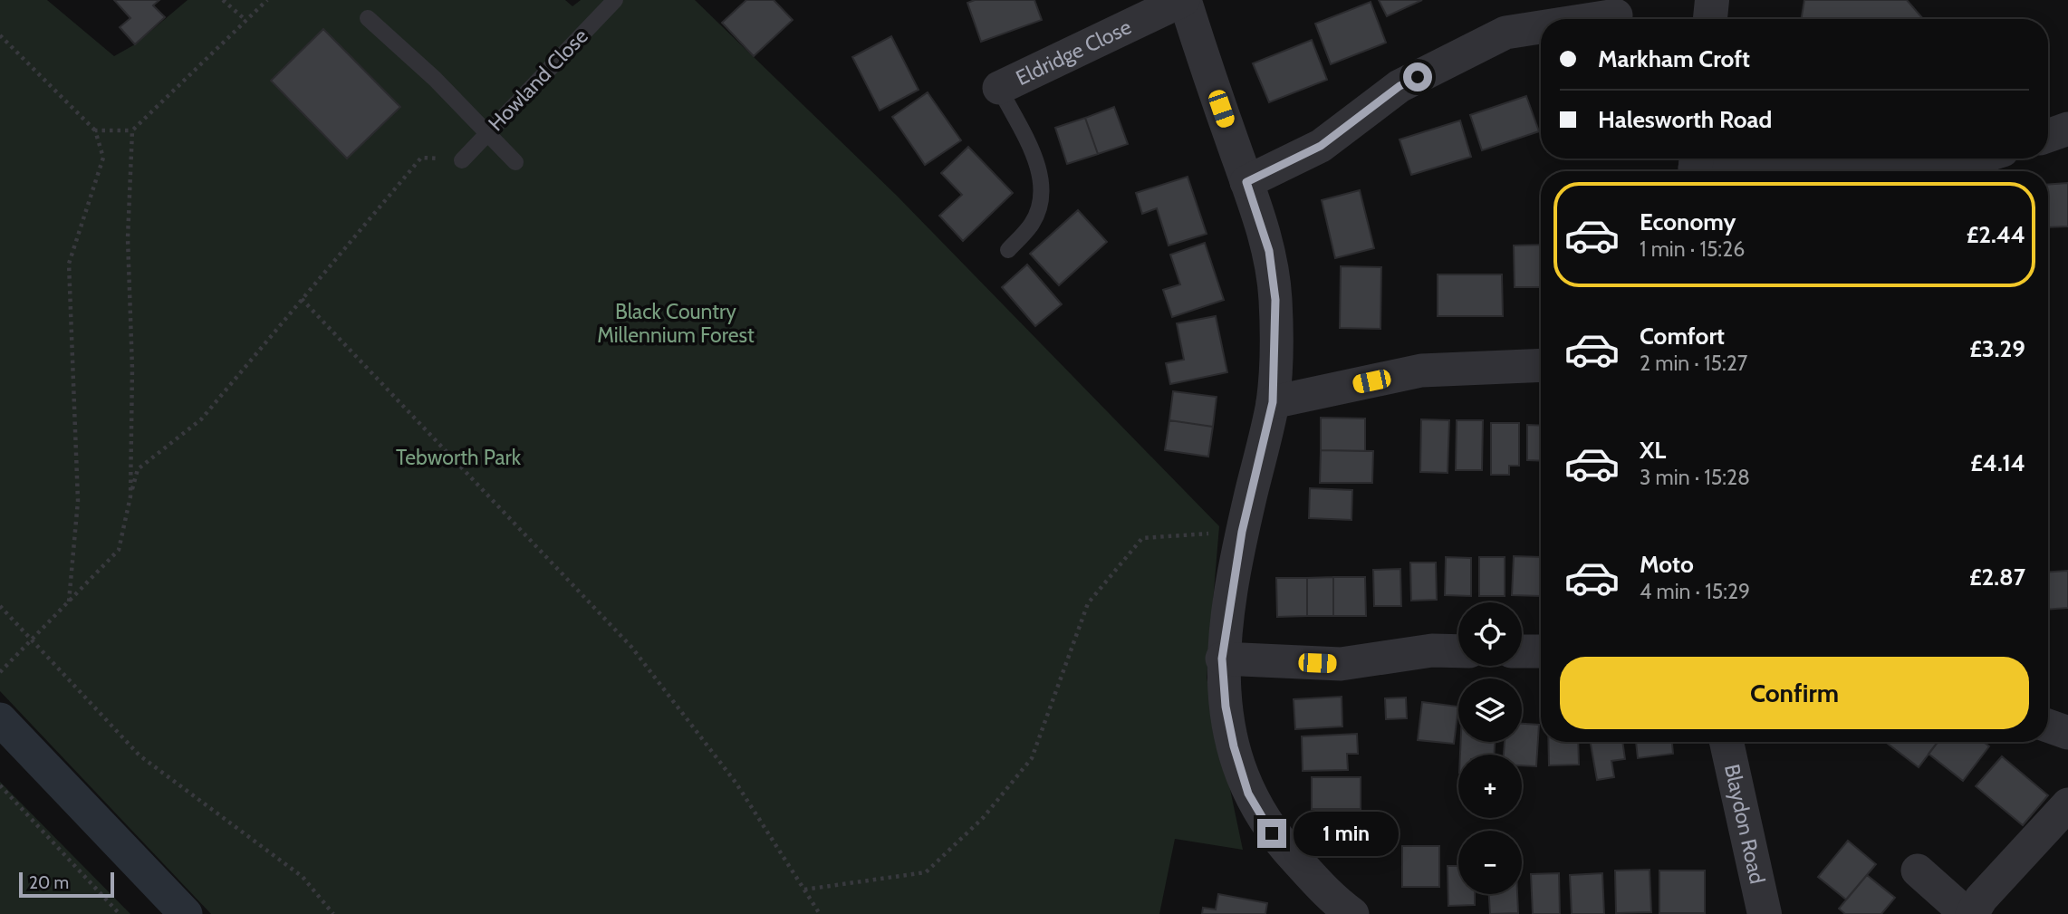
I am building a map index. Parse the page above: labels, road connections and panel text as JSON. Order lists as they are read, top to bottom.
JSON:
{
  "streets": {
    "street": ["Eldridge Close", "Blaydon Road"],
    "lane": ["Howland Close"]
  },
  "parks": ["Black Country Millennium Forest", "Tebworth Park"],
  "scale_bar": "20 m",
  "page": {
    "banner": ["Markham Croft", "Halesworth Road"],
    "list": [
      {
        "name": "Economy",
        "note": "1 min · 15:26",
        "value": "£2.44"
      },
      {
        "name": "Comfort",
        "note": "2 min · 15:27",
        "value": "£3.29"
      },
      {
        "name": "XL",
        "note": "3 min · 15:28",
        "value": "£4.14"
      },
      {
        "name": "Moto",
        "note": "4 min · 15:29",
        "value": "£2.87"
      }
    ],
    "map_buttons": ["+", "−"],
    "buttons": "Confirm",
    "bubble": "1 min",
    "scale": "20 m"
  }
}
